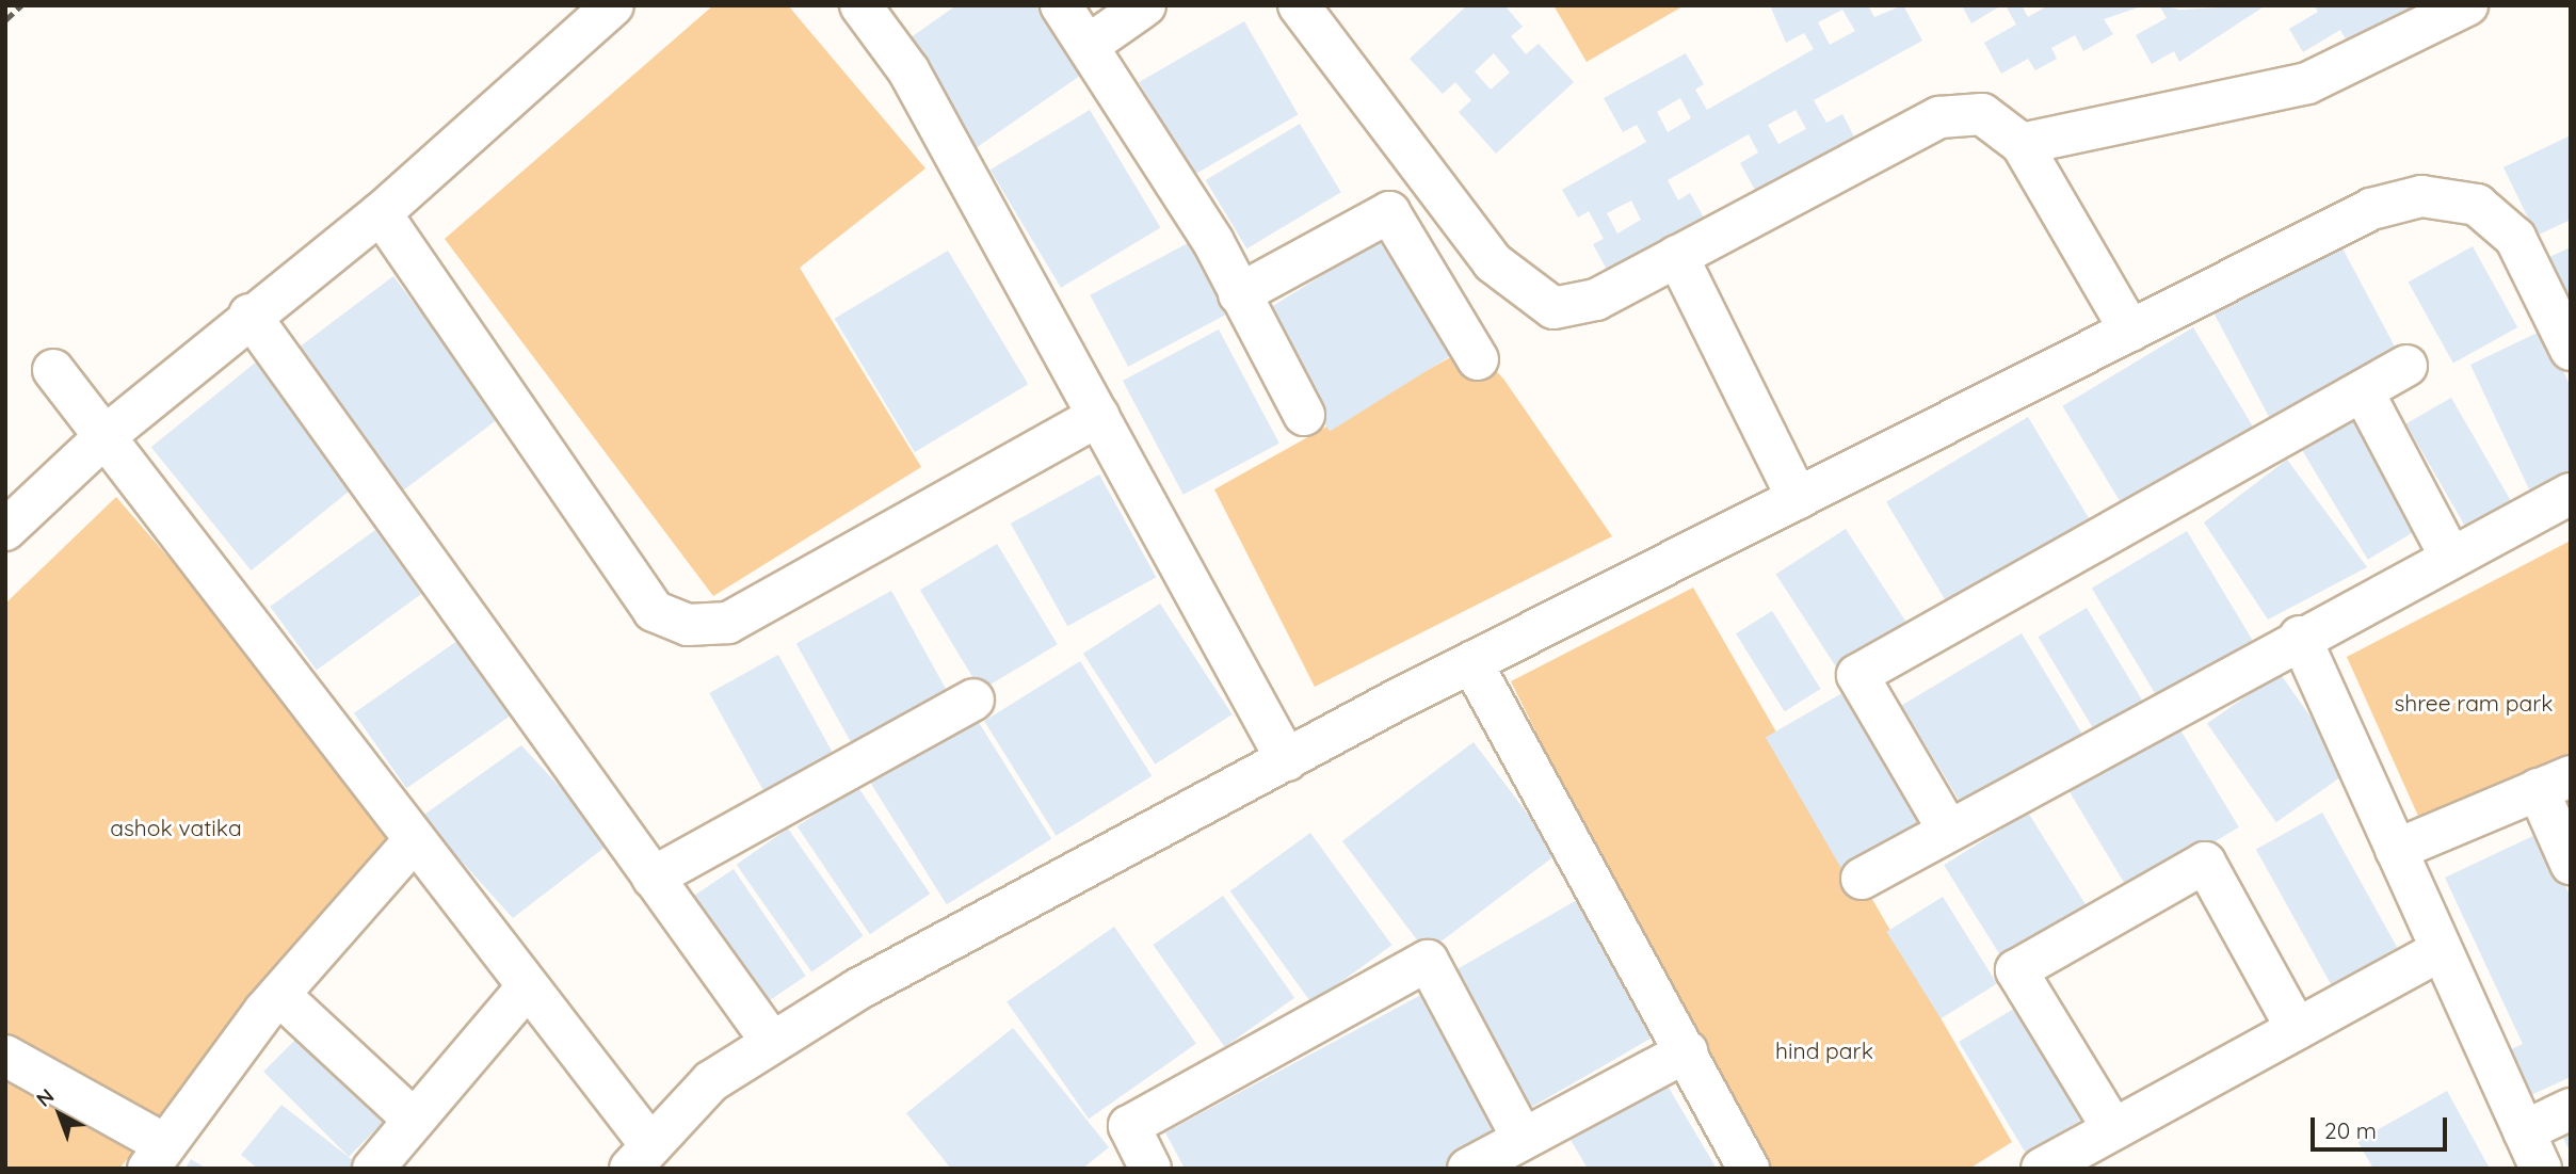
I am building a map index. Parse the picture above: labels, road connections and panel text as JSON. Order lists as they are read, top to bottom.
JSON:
{
  "parks": ["shree ram park", "ashok vatika", "hind park"],
  "scale_bar": "20 m",
  "north": "top left"
}
